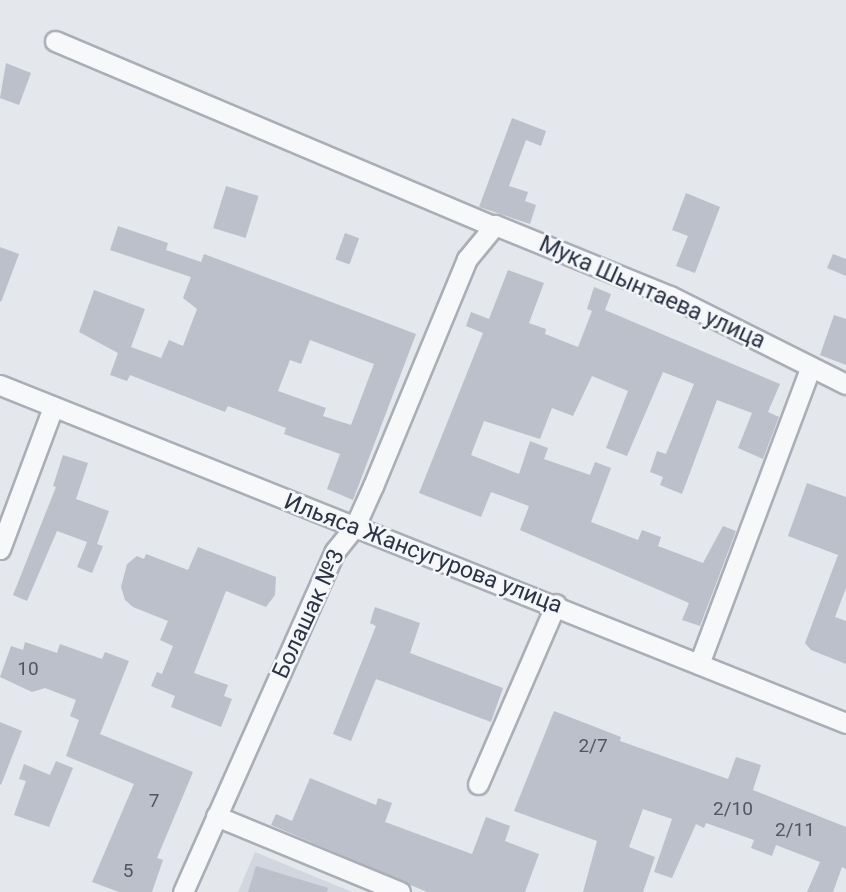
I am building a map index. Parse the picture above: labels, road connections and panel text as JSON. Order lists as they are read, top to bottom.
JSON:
{
  "streets": {
    "street": ["Мука Шынтаева улица", "Ильяса Жансугурова улица", "Болашак №3"]
  },
  "crossings": [
    ["Мука Шынтаева улица", "Болашак №3"],
    ["Ильяса Жансугурова улица", "Болашак №3"]
  ],
  "house_numbers": [
    "10",
    "2/7",
    "7",
    "2/10",
    "2/11",
    "5"
  ]
}
